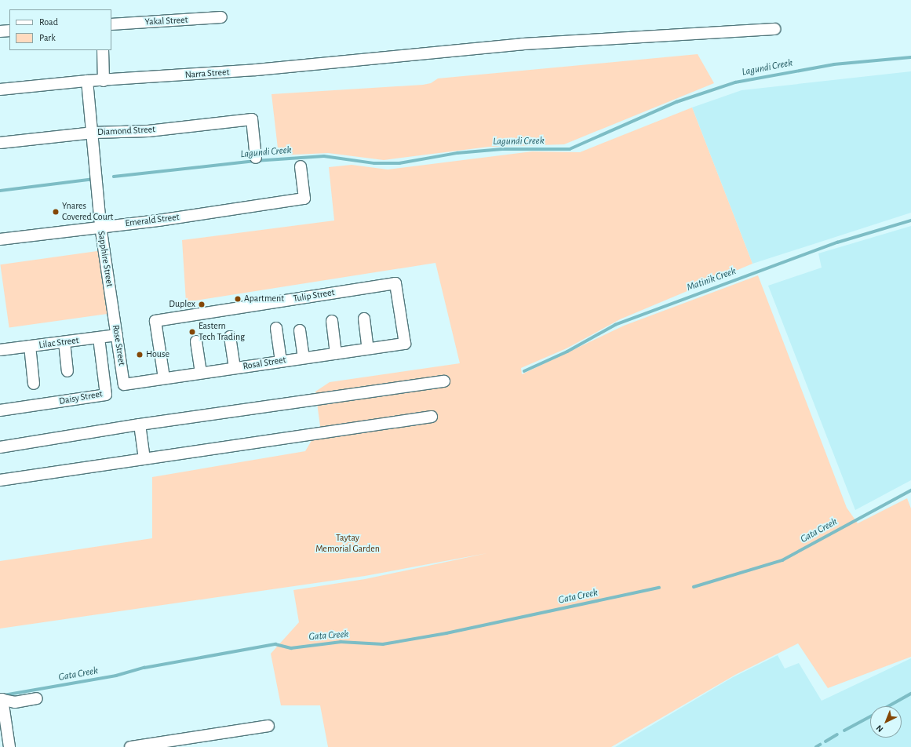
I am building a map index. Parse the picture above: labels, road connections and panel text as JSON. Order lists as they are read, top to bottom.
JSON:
{
  "streets": {
    "street": [
      "Yakal Street",
      "Narra Street",
      "Diamond Street",
      "Emerald Street",
      "Sapphire Street",
      "Tulip Street",
      "Lilac Street",
      "Rose Street",
      "Rosal Street",
      "Daisy Street"
    ]
  },
  "crossings": [
    ["Narra Street", "Sapphire Street"],
    ["Diamond Street", "Sapphire Street"],
    ["Emerald Street", "Sapphire Street"],
    ["Sapphire Street", "Rose Street"],
    ["Tulip Street", "Rosal Street"],
    ["Lilac Street", "Rose Street"],
    ["Lilac Street", "Daisy Street"],
    ["Rose Street", "Rosal Street"]
  ],
  "water": ["Lagundi Creek", "Matinik Creek", "Gata Creek"],
  "parks": ["Taytay Memorial Garden"],
  "places": [
    "Ynares Covered Court",
    "Apartment",
    "Duplex",
    "Eastern Tech Trading",
    "House"
  ],
  "legend": ["Road", "Park"],
  "north": "bottom left"
}
